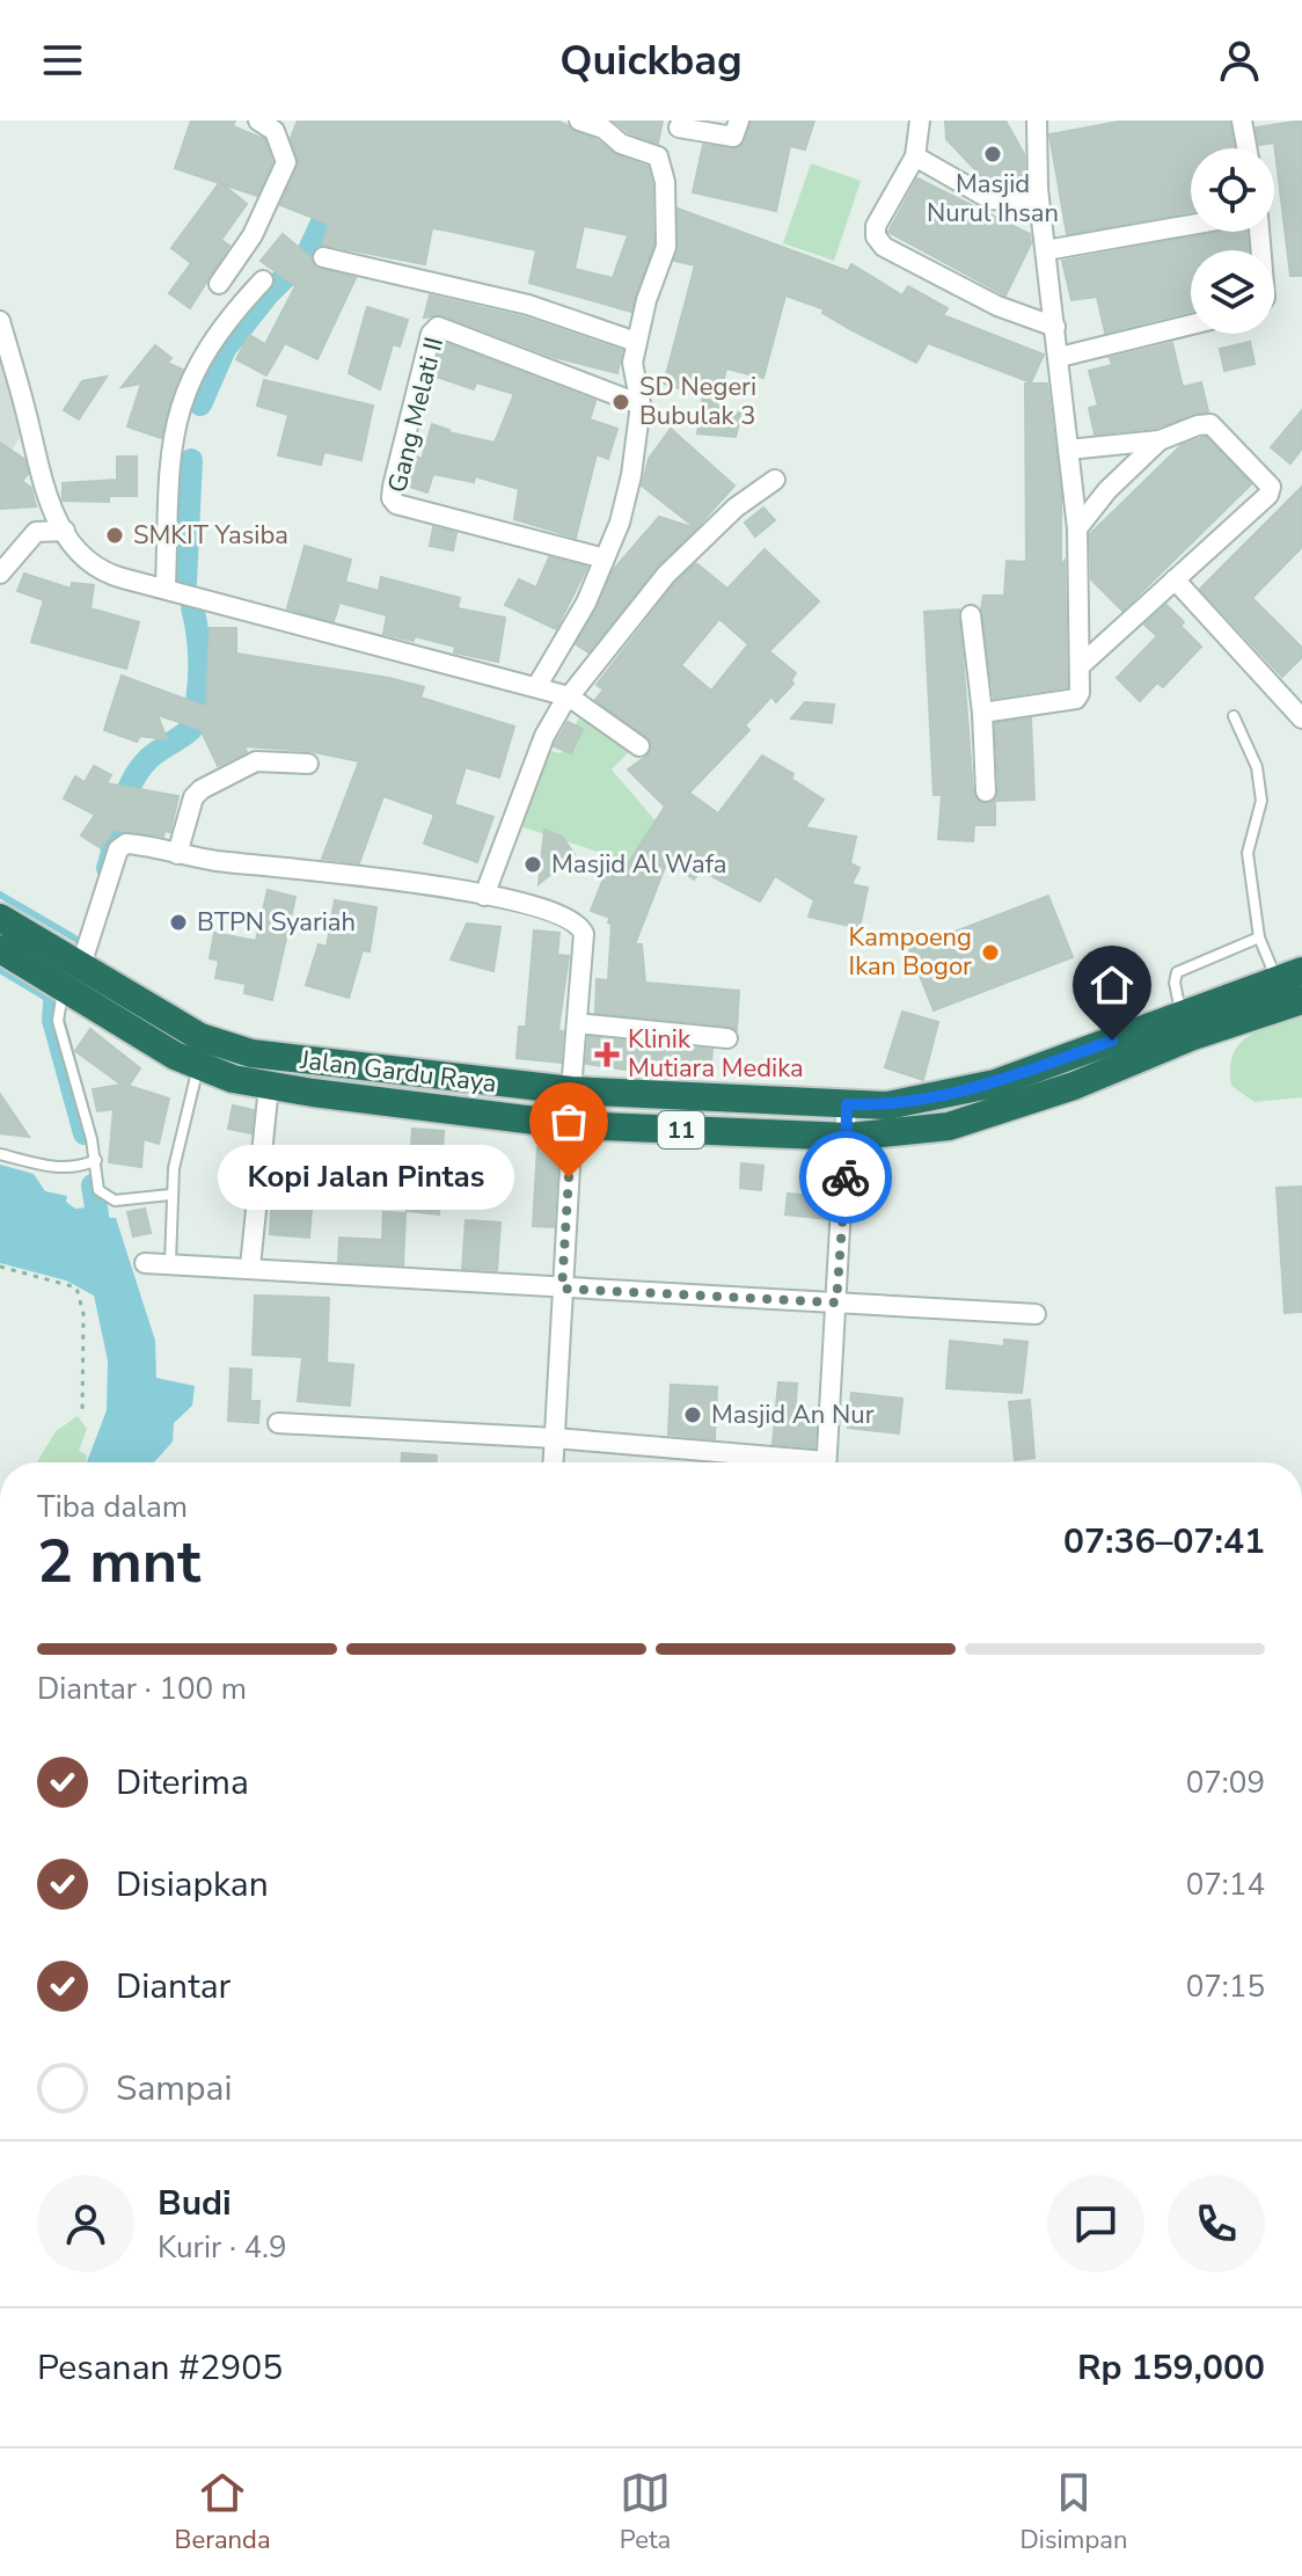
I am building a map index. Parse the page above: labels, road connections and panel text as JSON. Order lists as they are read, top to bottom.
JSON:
{
  "streets": {
    "highway": ["Jalan Gardu Raya", "11"],
    "street": ["Gang Melati II"]
  },
  "places": {
    "other": [
      "Masjid Nurul Ihsan",
      "SD Negeri Bubulak 3",
      "SMKIT Yasiba",
      "Masjid Al Wafa",
      "BTPN Syariah",
      "Kampoeng Ikan Bogor",
      "Kopi Jalan Pintas",
      "Masjid An Nur"
    ],
    "health": ["Klinik Mutiara Medika"]
  },
  "page": {
    "header": "Quickbag",
    "bubble": "Kopi Jalan Pintas",
    "heading": ["2 mnt", "Tiba dalam", "07:36–07:41"],
    "panel": [
      "Budi",
      "Kurir · 4.9",
      "Pesanan #2905",
      "Rp 159,000"
    ],
    "bar": "Diantar · 100 m",
    "list": [
      ["Diterima", "07:09"],
      ["Disiapkan", "07:14"],
      ["Diantar", "07:15"],
      "Sampai"
    ],
    "tabs": ["Beranda", "Peta", "Disimpan"]
  }
}
